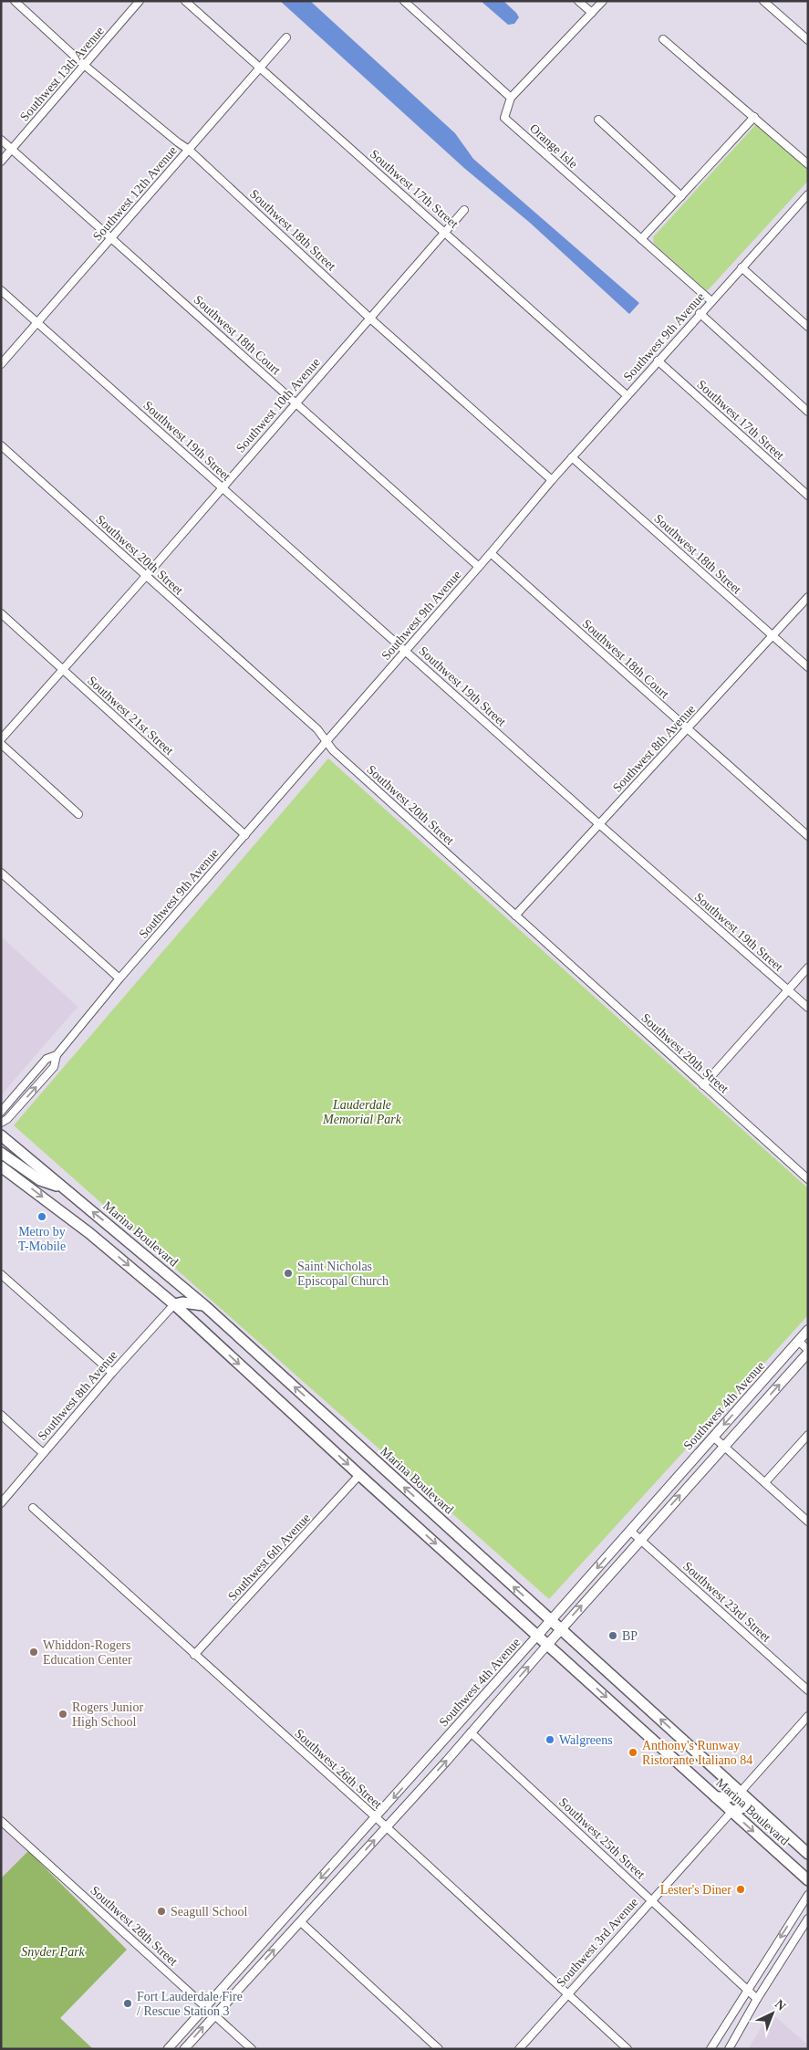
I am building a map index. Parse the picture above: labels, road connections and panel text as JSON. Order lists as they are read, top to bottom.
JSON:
{
  "streets": {
    "main road": ["Marina Boulevard", "Southwest 4th Avenue"],
    "street": [
      "Southwest 13th Avenue",
      "Orange Isle",
      "Southwest 17th Street",
      "Southwest 12th Avenue",
      "Southwest 18th Street",
      "Southwest 18th Court",
      "Southwest 9th Avenue",
      "Southwest 10th Avenue",
      "Southwest 19th Street",
      "Southwest 20th Street",
      "Southwest 21st Street",
      "Southwest 8th Avenue",
      "Southwest 6th Avenue",
      "Southwest 23rd Street",
      "Southwest 26th Street",
      "Southwest 25th Street",
      "Southwest 28th Street",
      "Southwest 3rd Avenue"
    ]
  },
  "crossings": [
    ["Southwest 13th Avenue", "Southwest 18th Street"],
    ["Southwest 13th Avenue", "Southwest 18th Court"],
    ["Orange Isle", "Southwest 9th Avenue"],
    ["Southwest 17th Street", "Southwest 12th Avenue"],
    ["Southwest 17th Street", "Southwest 9th Avenue"],
    ["Southwest 17th Street", "Southwest 10th Avenue"],
    ["Southwest 12th Avenue", "Southwest 18th Street"],
    ["Southwest 12th Avenue", "Southwest 18th Court"],
    ["Southwest 12th Avenue", "Southwest 19th Street"],
    ["Southwest 18th Street", "Southwest 9th Avenue"],
    ["Southwest 18th Street", "Southwest 10th Avenue"],
    ["Southwest 18th Street", "Southwest 8th Avenue"],
    ["Southwest 18th Court", "Southwest 9th Avenue"],
    ["Southwest 18th Court", "Southwest 10th Avenue"],
    ["Southwest 18th Court", "Southwest 8th Avenue"],
    ["Southwest 9th Avenue", "Southwest 19th Street"],
    ["Southwest 9th Avenue", "Southwest 20th Street"],
    ["Southwest 9th Avenue", "Southwest 21st Street"],
    ["Southwest 10th Avenue", "Southwest 19th Street"],
    ["Southwest 10th Avenue", "Southwest 20th Street"],
    ["Southwest 10th Avenue", "Southwest 21st Street"],
    ["Southwest 19th Street", "Southwest 8th Avenue"],
    ["Southwest 20th Street", "Southwest 8th Avenue"],
    ["Southwest 8th Avenue", "Marina Boulevard"],
    ["Marina Boulevard", "Southwest 4th Avenue"],
    ["Marina Boulevard", "Southwest 6th Avenue"],
    ["Marina Boulevard", "Southwest 3rd Avenue"],
    ["Southwest 4th Avenue", "Southwest 23rd Street"],
    ["Southwest 4th Avenue", "Southwest 26th Street"],
    ["Southwest 4th Avenue", "Southwest 25th Street"],
    ["Southwest 4th Avenue", "Southwest 28th Street"],
    ["Southwest 6th Avenue", "Southwest 26th Street"],
    ["Southwest 26th Street", "Southwest 3rd Avenue"],
    ["Southwest 25th Street", "Southwest 3rd Avenue"]
  ],
  "parks": ["Lauderdale Memorial Park", "Snyder Park"],
  "places": [
    "Metro by T-Mobile",
    "Saint Nicholas Episcopal Church",
    "BP",
    "Whiddon-Rogers Education Center",
    "Rogers Junior High School",
    "Walgreens",
    "Anthony's Runway Ristorante Italiano 84",
    "Lester's Diner",
    "Seagull School",
    "Fort Lauderdale Fire / Rescue Station 3"
  ],
  "north": "top right"
}
